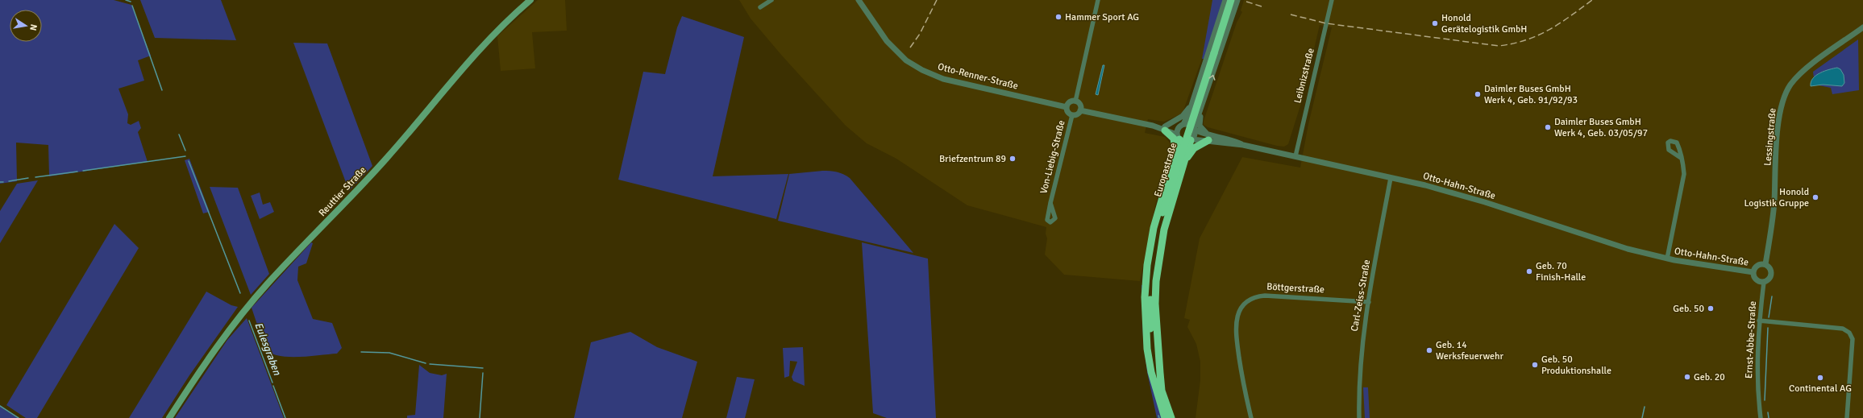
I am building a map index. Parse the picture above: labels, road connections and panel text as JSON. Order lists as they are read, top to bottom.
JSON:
{
  "streets": {
    "highway": ["Europastraße"],
    "main road": ["Reuttier Straße"],
    "street": [
      "Leibnizstraße",
      "Otto-Renner-Straße",
      "Lessingstraße",
      "Von-Liebig-Straße",
      "Otto-Hahn-Straße",
      "Böttgerstraße",
      "Carl-Zeiss-Straße",
      "Ernst-Abbe-Straße"
    ]
  },
  "crossings": [
    ["Leibnizstraße", "Otto-Hahn-Straße"],
    ["Otto-Renner-Straße", "Von-Liebig-Straße"],
    ["Lessingstraße", "Otto-Hahn-Straße"],
    ["Lessingstraße", "Ernst-Abbe-Straße"],
    ["Otto-Hahn-Straße", "Carl-Zeiss-Straße"],
    ["Otto-Hahn-Straße", "Ernst-Abbe-Straße"],
    ["Böttgerstraße", "Carl-Zeiss-Straße"]
  ],
  "water": ["Eulesgraben"],
  "places": [
    "Hammer Sport AG",
    "Honold Gerätelogistik GmbH",
    "Daimler Buses GmbH Werk 4, Geb. 91/92/93",
    "Daimler Buses GmbH Werk 4, Geb. 03/05/97",
    "Briefzentrum 89",
    "Honold Logistik Gruppe",
    "Geb. 70 Finish-Halle",
    "Geb. 50",
    "Geb. 14 Werksfeuerwehr",
    "Geb. 50 Produktionshalle",
    "Geb. 20",
    "Continental AG"
  ],
  "north": "right"
}
